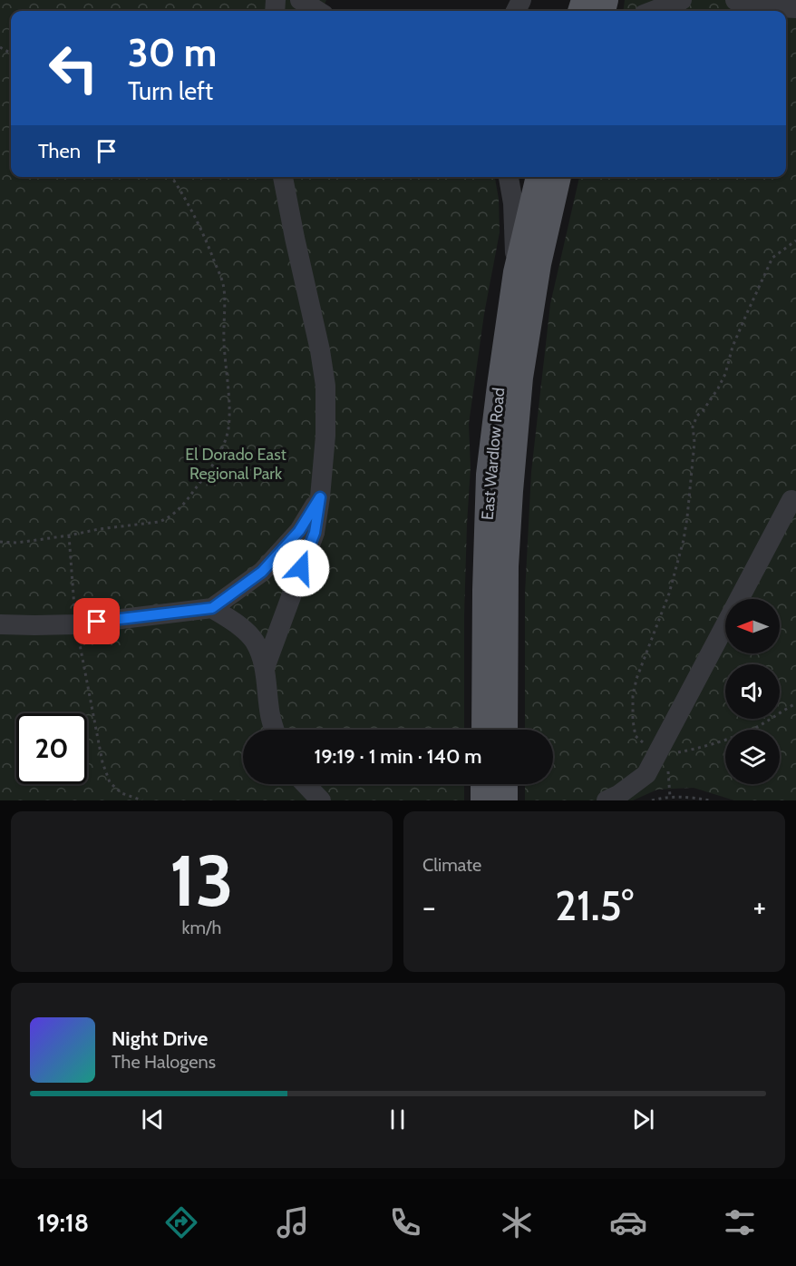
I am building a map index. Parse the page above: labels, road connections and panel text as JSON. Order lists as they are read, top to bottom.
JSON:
{
  "streets": {
    "main road": ["East Wardlow Road"]
  },
  "parks": ["El Dorado East Regional Park"],
  "north": "left",
  "page": {
    "turn": ["30 m", "Turn left"],
    "then": "Then",
    "limit": "20",
    "trip": "19:19 · 1 min · 140 m",
    "tile": [
      ["13", "km/h"],
      "Climate"
    ],
    "heat": ["−", "21.5°", "+"],
    "song": ["Night Drive", "The Halogens"],
    "tabs": "19:18"
  }
}
